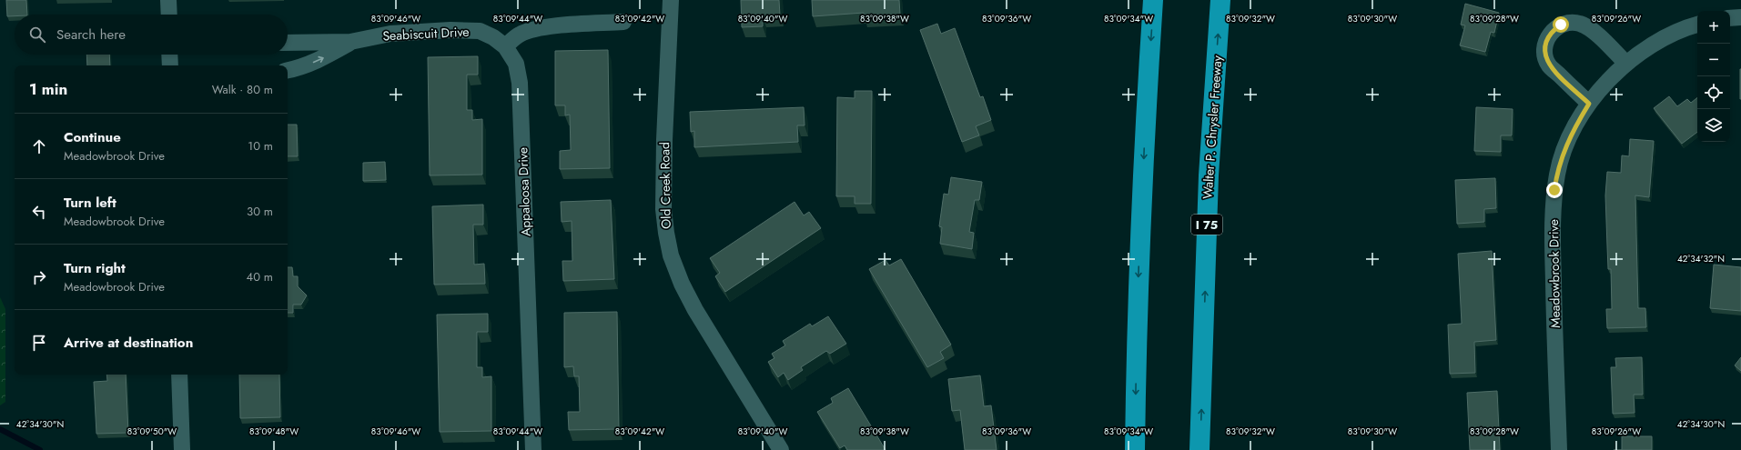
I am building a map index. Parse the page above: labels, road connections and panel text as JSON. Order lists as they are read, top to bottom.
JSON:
{
  "streets": {
    "highway": ["Walter P. Chrysler Freeway", "I 75"],
    "street": [
      "Seabiscuit Drive",
      "Old Creek Road",
      "Appaloosa Drive",
      "Meadowbrook Drive"
    ]
  },
  "crossings": [
    ["Seabiscuit Drive", "Appaloosa Drive"]
  ],
  "page": {
    "map_buttons": ["+", "−"],
    "search": "Search here",
    "heading": ["1 min", "Walk · 80 m"],
    "list": [
      ["Continue", "Meadowbrook Drive", "10 m"],
      ["Turn left", "Meadowbrook Drive", "30 m"],
      ["Turn right", "Meadowbrook Drive", "40 m"],
      "Arrive at destination"
    ]
  },
  "coordinates": [
    "83°09'46\"W",
    "83°09'44\"W",
    "83°09'42\"W",
    "83°09'40\"W",
    "83°09'38\"W",
    "83°09'36\"W",
    "83°09'34\"W",
    "83°09'32\"W",
    "83°09'30\"W",
    "83°09'28\"W",
    "83°09'26\"W",
    "42°34'32\"N",
    "42°34'30\"N",
    "83°09'50\"W",
    "83°09'48\"W"
  ]
}
